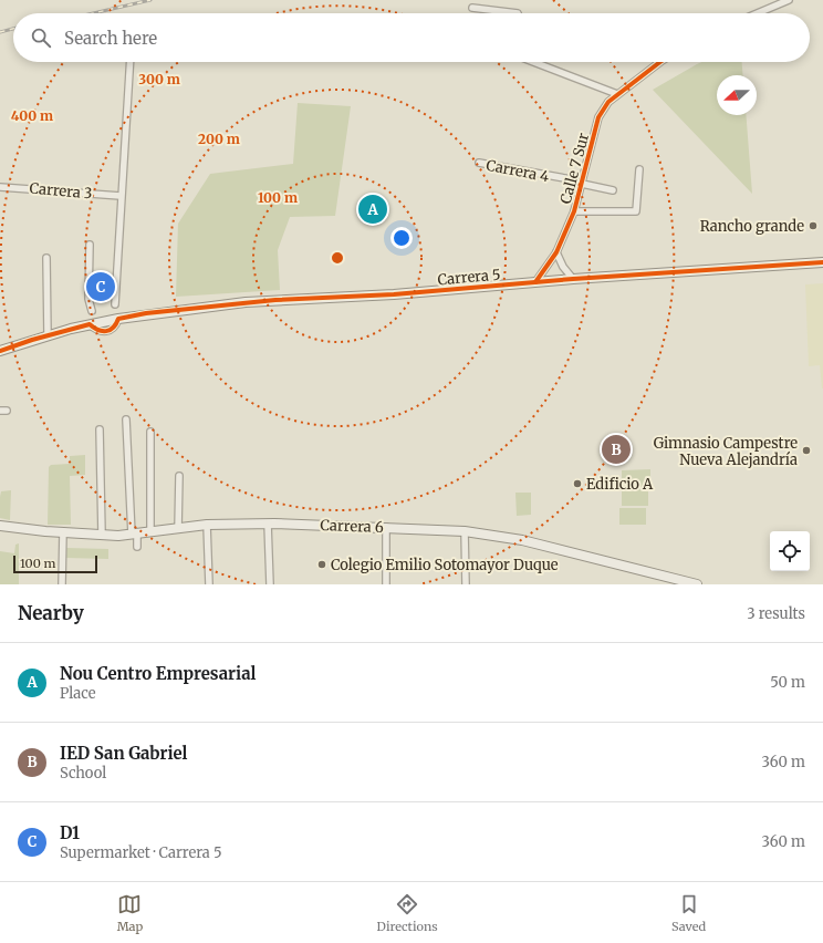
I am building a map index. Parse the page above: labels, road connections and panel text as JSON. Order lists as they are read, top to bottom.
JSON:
{
  "streets": {
    "main road": ["Carrera 5", "Carrera 6"],
    "street": ["Calle 7 Sur", "Carrera 4", "Carrera 3"]
  },
  "crossings": [
    ["Calle 7 Sur", "Carrera 4"],
    ["Calle 7 Sur", "Carrera 5"]
  ],
  "places": [
    "Rancho grande",
    "Gimnasio Campestre Nueva Alejandría",
    "Edificio A",
    "Colegio Emilio Sotomayor Duque"
  ],
  "scale_bar": "100 m",
  "north": "left",
  "page": {
    "search": "Search here",
    "pins": ["A", "C", "B"],
    "scale": "100 m",
    "heading": ["Nearby", "3 results"],
    "list": [
      {
        "mark": "A",
        "name": "Nou Centro Empresarial",
        "note": "Place",
        "value": "50 m"
      },
      {
        "mark": "B",
        "name": "IED San Gabriel",
        "note": "School",
        "value": "360 m"
      },
      {
        "mark": "C",
        "name": "D1",
        "note": "Supermarket · Carrera 5",
        "value": "360 m"
      }
    ],
    "nav": ["Map", "Directions", "Saved"]
  },
  "rings": [
    "300 m",
    "400 m",
    "200 m",
    "100 m"
  ]
}
